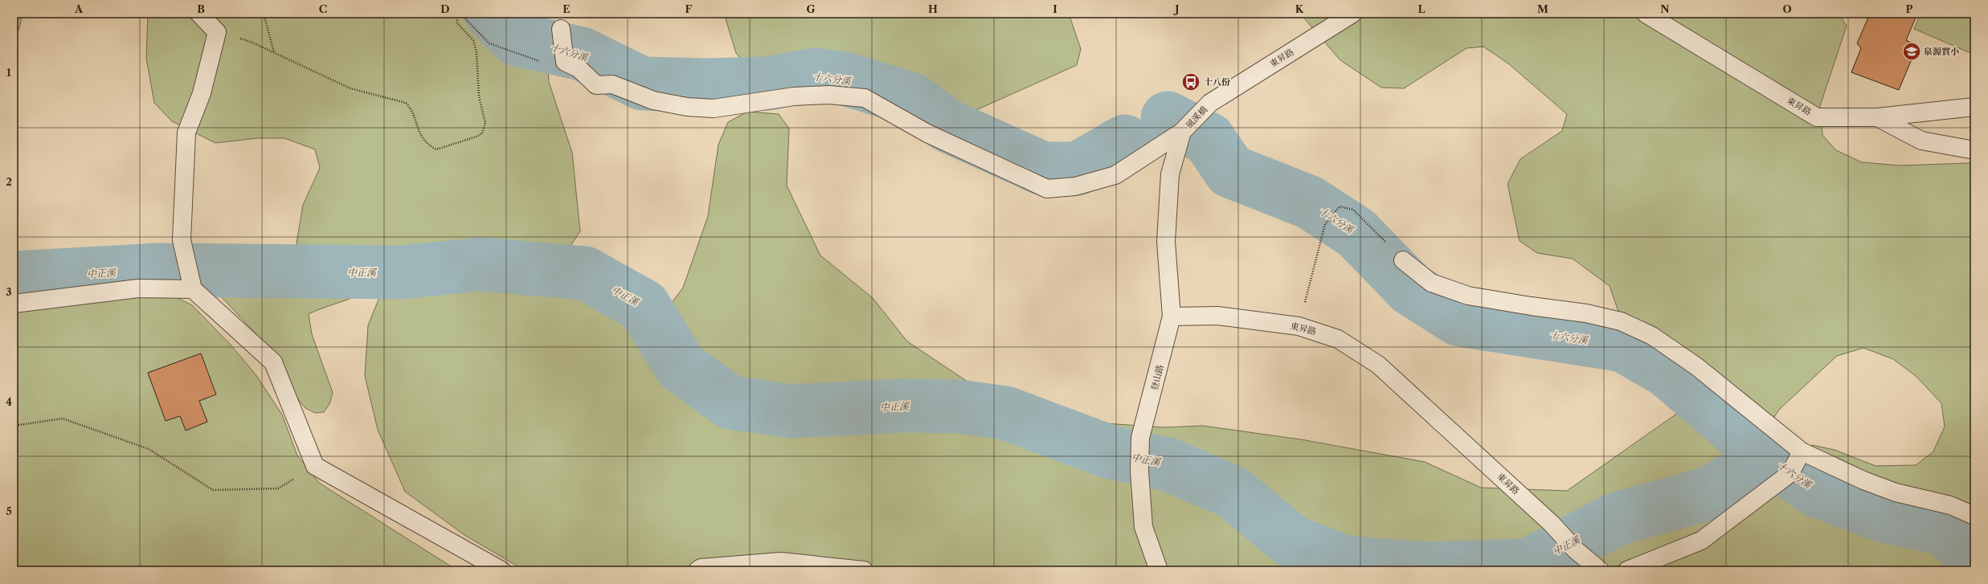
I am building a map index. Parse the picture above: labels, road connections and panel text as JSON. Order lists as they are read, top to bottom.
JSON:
{
  "streets": {
    "street": ["東昇路", "風溪橋", "登山路"]
  },
  "crossings": [
    ["東昇路", "風溪橋"],
    ["東昇路", "登山路"]
  ],
  "water": ["十六分溪", "中正溪"],
  "places": {
    "school or university": ["泉源實小"],
    "bus stop": ["十八份"]
  },
  "grid": {
    "columns": [
      "A",
      "B",
      "C",
      "D",
      "E",
      "F",
      "G",
      "H",
      "I",
      "J",
      "K",
      "L",
      "M",
      "N",
      "O",
      "P"
    ],
    "rows": [
      "1",
      "2",
      "3",
      "4",
      "5"
    ]
  }
}
